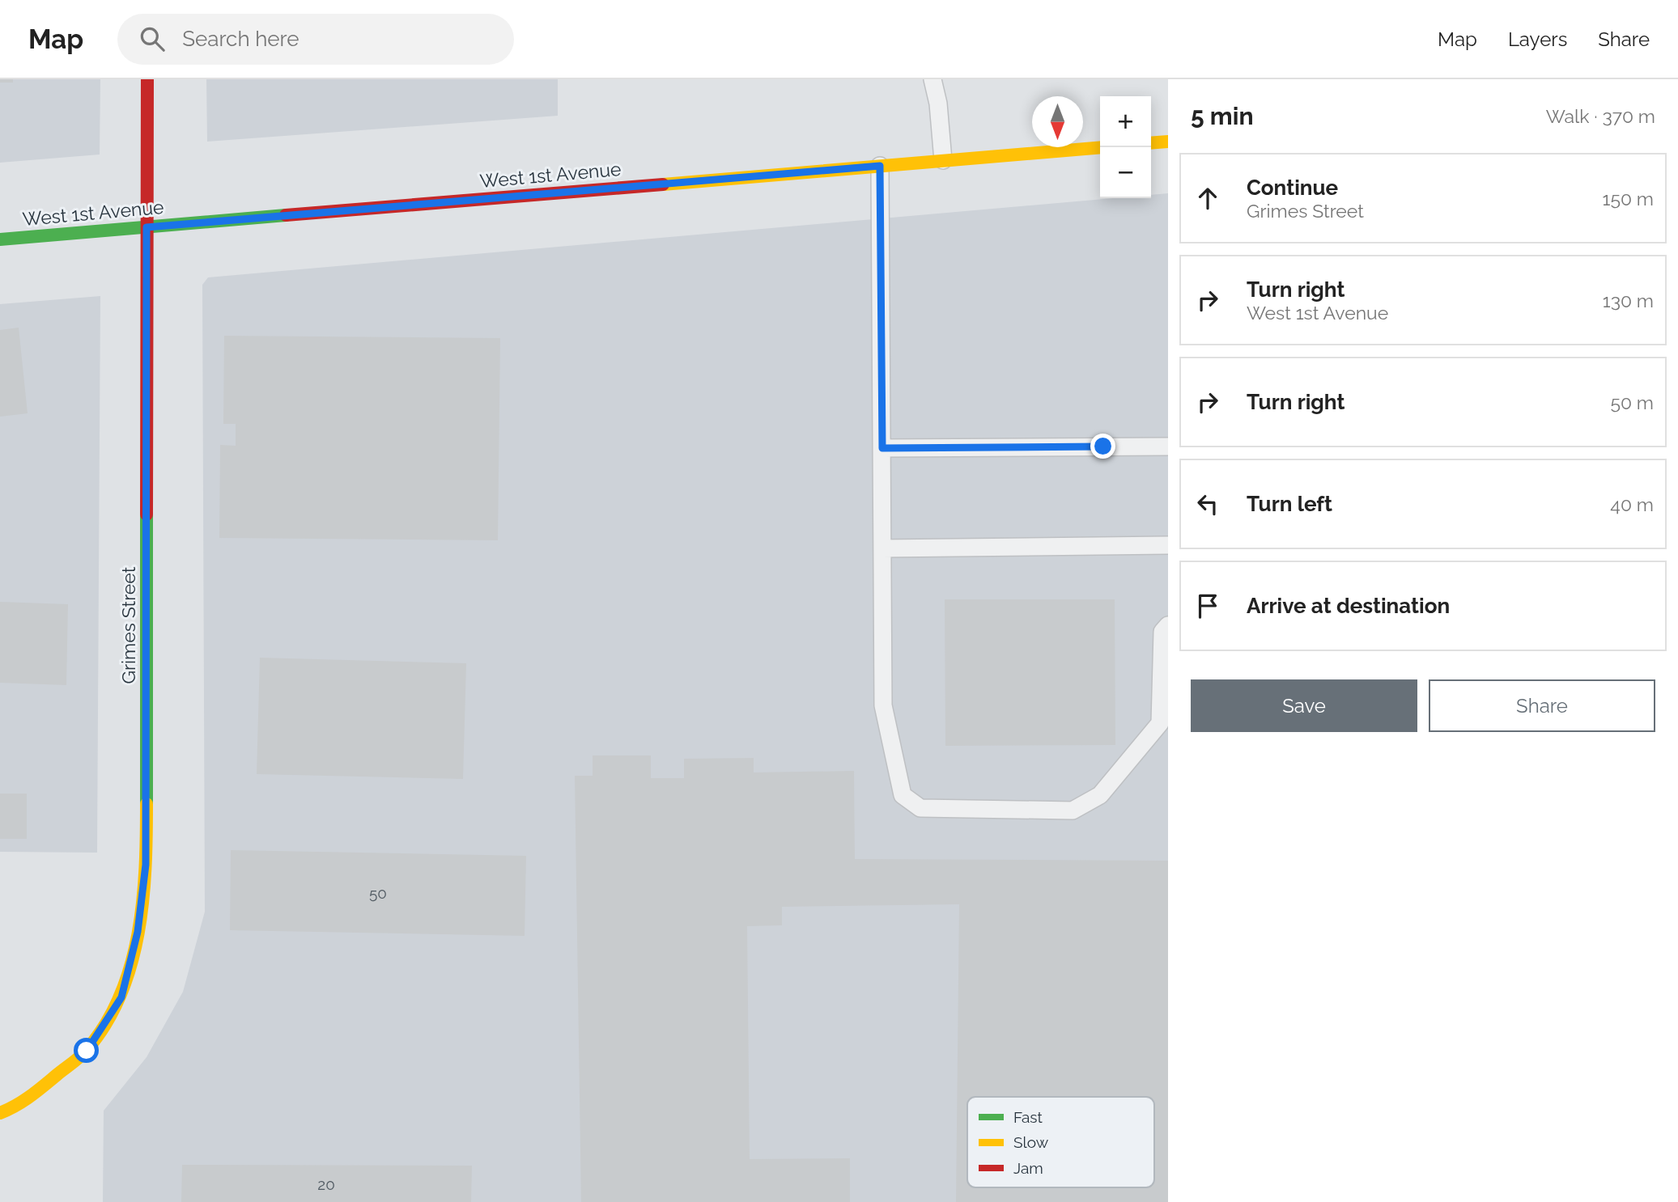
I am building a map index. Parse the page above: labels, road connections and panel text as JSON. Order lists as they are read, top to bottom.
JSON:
{
  "streets": {
    "street": ["West 1st Avenue", "Grimes Street"]
  },
  "crossings": [
    ["West 1st Avenue", "Grimes Street"]
  ],
  "house_numbers": ["50", "20"],
  "legend": ["Fast", "Slow", "Jam"],
  "north": "bottom",
  "page": {
    "header": "Map",
    "search": "Search here",
    "nav": ["Map", "Layers", "Share"],
    "heading": ["5 min", "Walk · 370 m"],
    "map_buttons": ["+", "−"],
    "list": [
      ["Continue", "Grimes Street", "150 m"],
      ["Turn right", "West 1st Avenue", "130 m"],
      ["Turn right", "50 m"],
      ["Turn left", "40 m"],
      "Arrive at destination"
    ],
    "buttons": ["Save", "Share"]
  }
}
